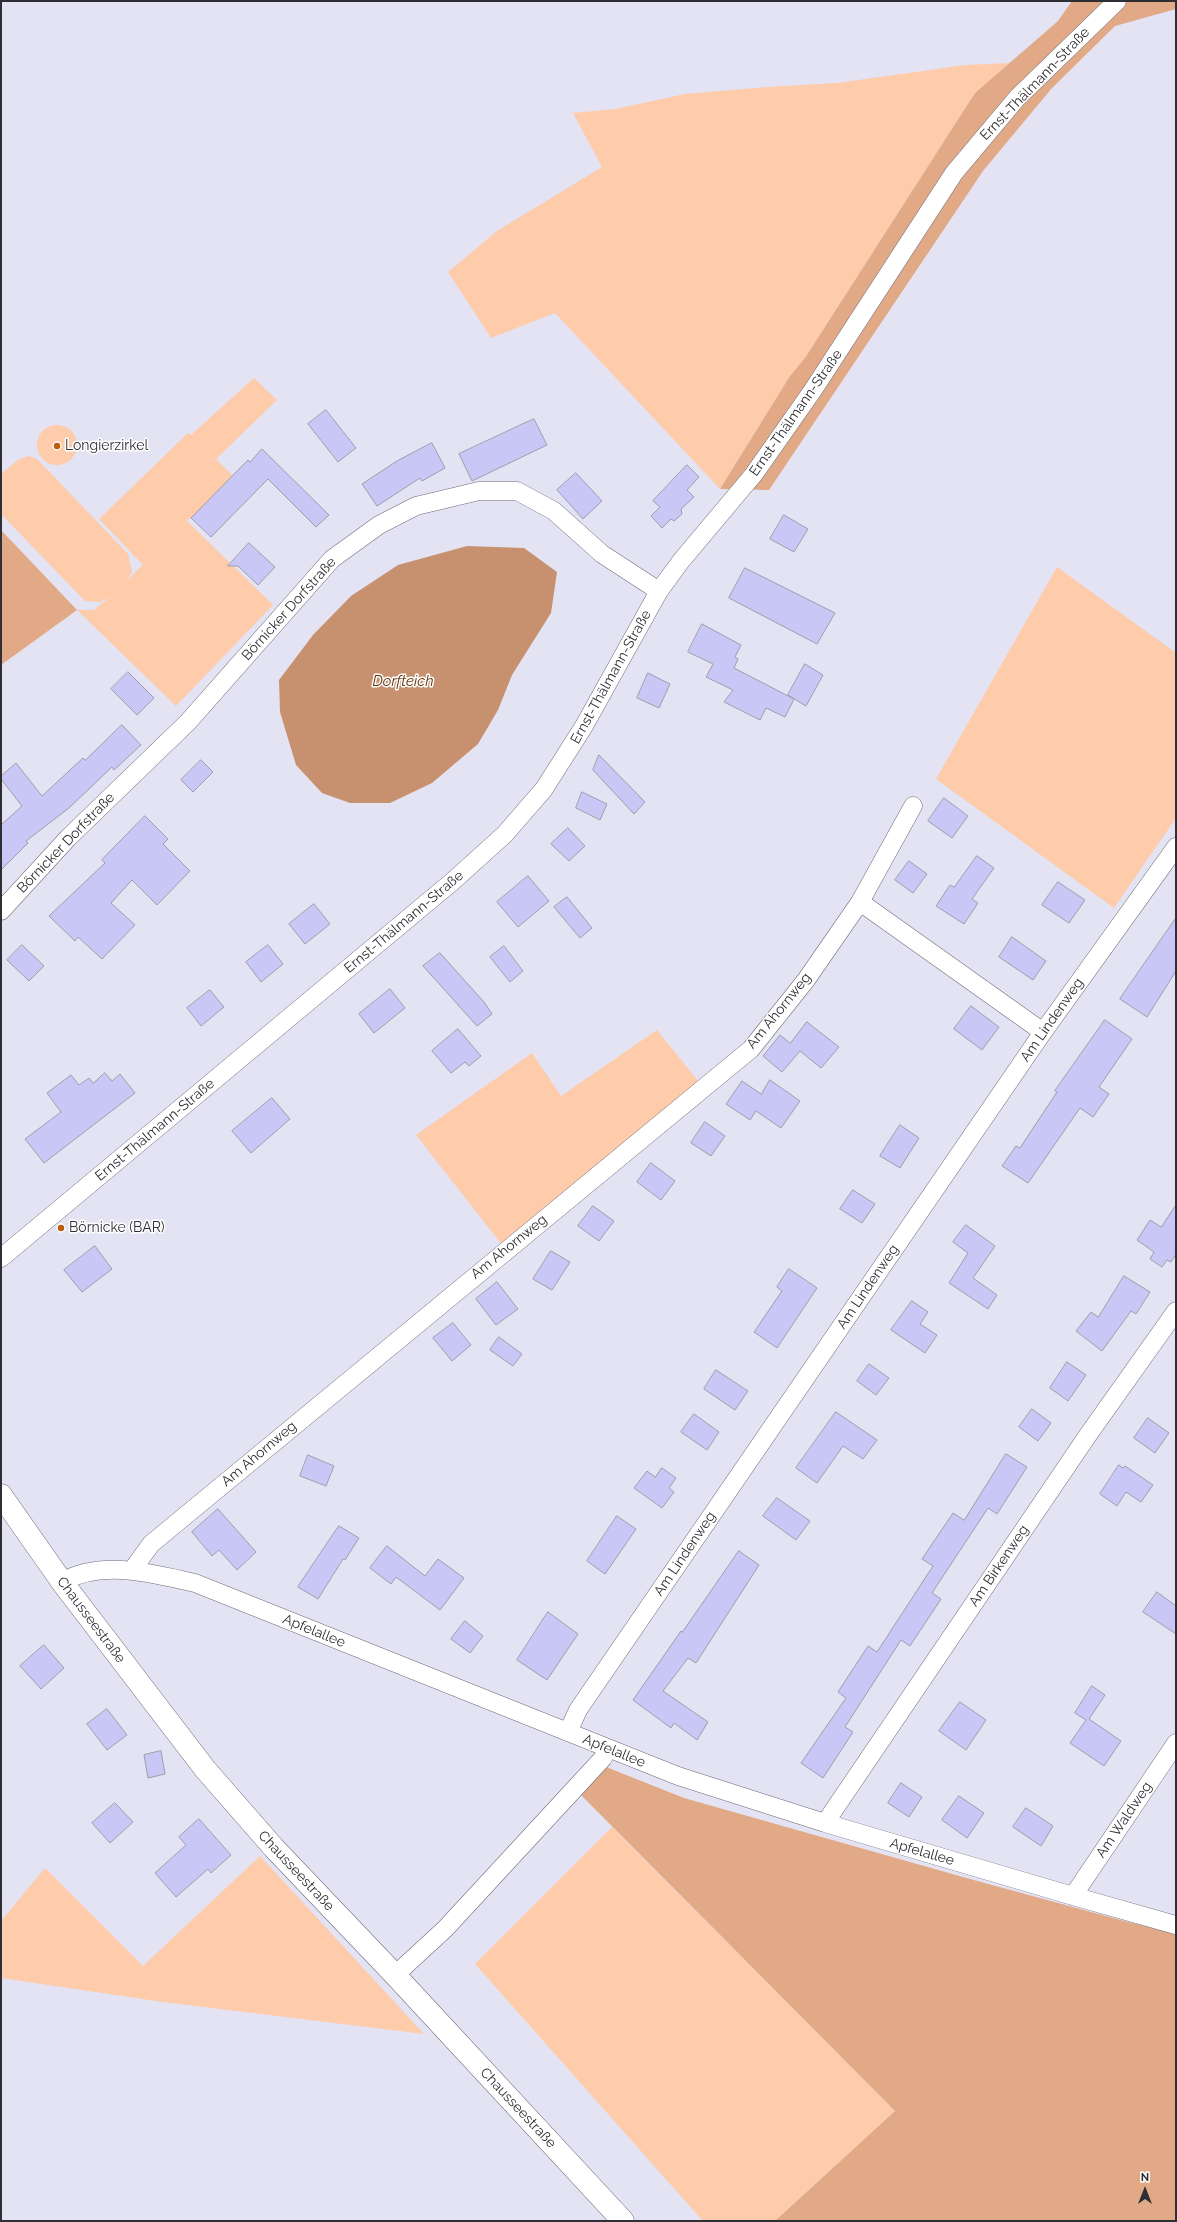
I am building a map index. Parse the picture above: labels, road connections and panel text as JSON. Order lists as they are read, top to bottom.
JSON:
{
  "streets": {
    "main road": ["Chausseestraße"],
    "street": [
      "Ernst-Thälmann-Straße",
      "Börnicker Dorfstraße",
      "Am Ahornweg",
      "Am Lindenweg",
      "Am Birkenweg",
      "Apfelallee",
      "Am Waldweg"
    ]
  },
  "crossings": [
    ["Ernst-Thälmann-Straße", "Börnicker Dorfstraße"],
    ["Am Ahornweg", "Apfelallee"],
    ["Am Lindenweg", "Apfelallee"],
    ["Am Birkenweg", "Apfelallee"],
    ["Chausseestraße", "Apfelallee"],
    ["Apfelallee", "Am Waldweg"]
  ],
  "water": ["Dorfteich"],
  "places": ["Longierzirkel", "Börnicke (BAR)"],
  "north": "top"
}
